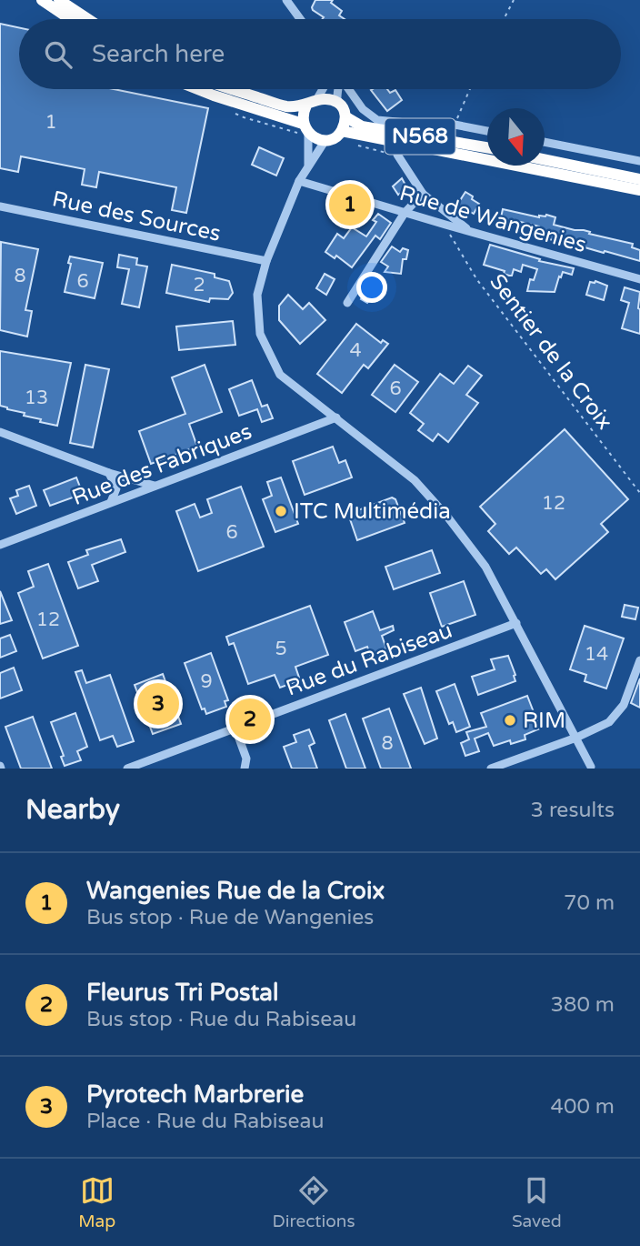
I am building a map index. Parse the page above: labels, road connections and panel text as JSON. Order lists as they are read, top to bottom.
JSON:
{
  "streets": {
    "highway": ["N568"],
    "street": [
      "Rue des Sources",
      "Rue de Wangenies",
      "Rue des Fabriques",
      "Rue du Rabiseau"
    ],
    "path": ["Sentier de la Croix"]
  },
  "crossings": [
    ["Rue de Wangenies", "Sentier de la Croix"]
  ],
  "places": ["ITC Multimédia", "RIM"],
  "house_numbers": [
    "1",
    "8",
    "6",
    "2",
    "4",
    "6",
    "13",
    "12",
    "6",
    "12",
    "5",
    "14",
    "9",
    "8"
  ],
  "north": "bottom",
  "page": {
    "search": "Search here",
    "pins": ["1", "3", "2"],
    "heading": ["Nearby", "3 results"],
    "list": [
      {
        "mark": "1",
        "name": "Wangenies Rue de la Croix",
        "note": "Bus stop · Rue de Wangenies",
        "value": "70 m"
      },
      {
        "mark": "2",
        "name": "Fleurus Tri Postal",
        "note": "Bus stop · Rue du Rabiseau",
        "value": "380 m"
      },
      {
        "mark": "3",
        "name": "Pyrotech Marbrerie",
        "note": "Place · Rue du Rabiseau",
        "value": "400 m"
      }
    ],
    "nav": ["Map", "Directions", "Saved"]
  }
}
